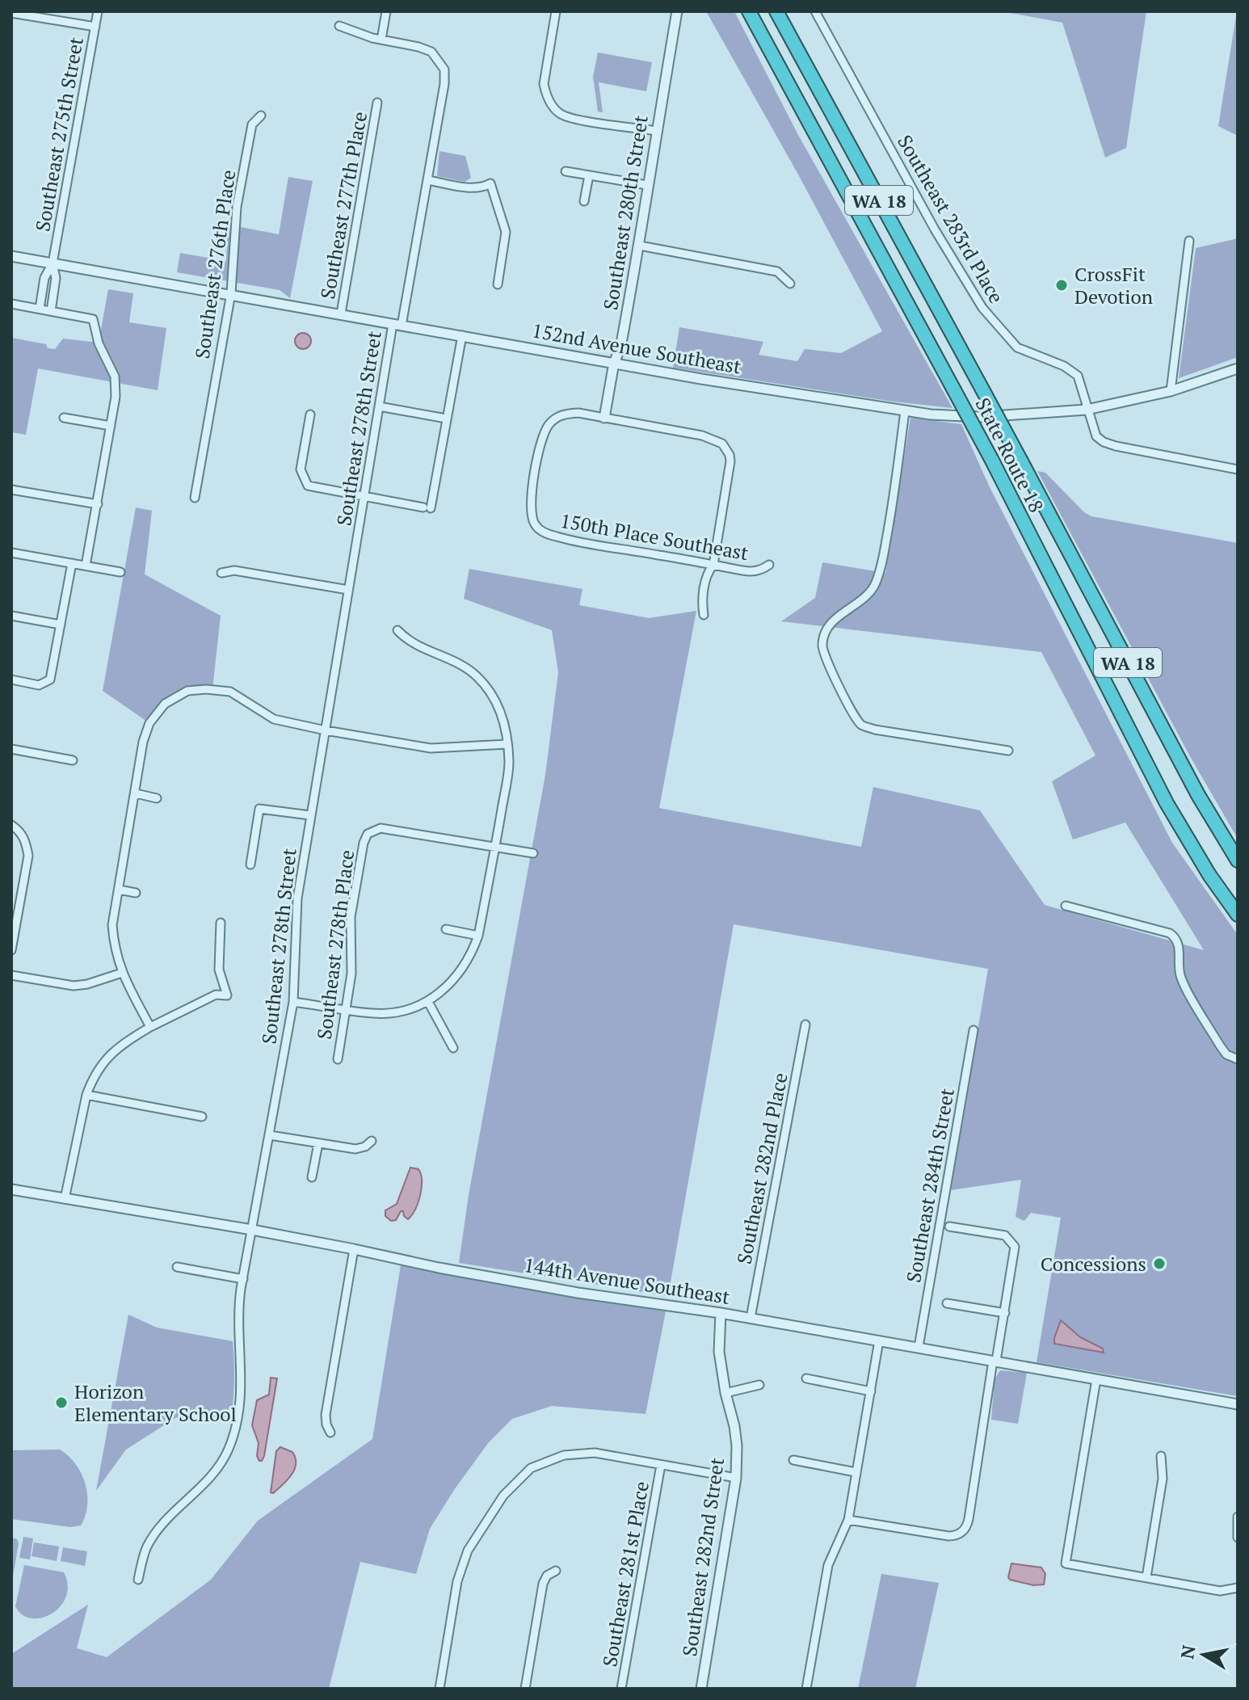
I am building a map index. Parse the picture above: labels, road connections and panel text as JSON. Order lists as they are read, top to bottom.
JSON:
{
  "streets": {
    "highway": ["WA 18", "State Route 18"],
    "street": [
      "Southeast 275th Street",
      "Southeast 277th Place",
      "Southeast 280th Street",
      "Southeast 283rd Place",
      "Southeast 276th Place",
      "152nd Avenue Southeast",
      "Southeast 278th Street",
      "150th Place Southeast",
      "Southeast 278th Place",
      "Southeast 282nd Place",
      "Southeast 284th Street",
      "144th Avenue Southeast",
      "Southeast 282nd Street",
      "Southeast 281st Place"
    ]
  },
  "crossings": [
    ["Southeast 275th Street", "152nd Avenue Southeast"],
    ["Southeast 277th Place", "152nd Avenue Southeast"],
    ["Southeast 280th Street", "152nd Avenue Southeast"],
    ["Southeast 280th Street", "150th Place Southeast"],
    ["Southeast 283rd Place", "152nd Avenue Southeast"],
    ["Southeast 276th Place", "152nd Avenue Southeast"],
    ["152nd Avenue Southeast", "Southeast 278th Street"],
    ["Southeast 278th Street", "144th Avenue Southeast"],
    ["Southeast 282nd Place", "144th Avenue Southeast"],
    ["Southeast 284th Street", "144th Avenue Southeast"],
    ["144th Avenue Southeast", "Southeast 282nd Street"]
  ],
  "places": ["CrossFit Devotion", "Concessions", "Horizon Elementary School"],
  "north": "left"
}
